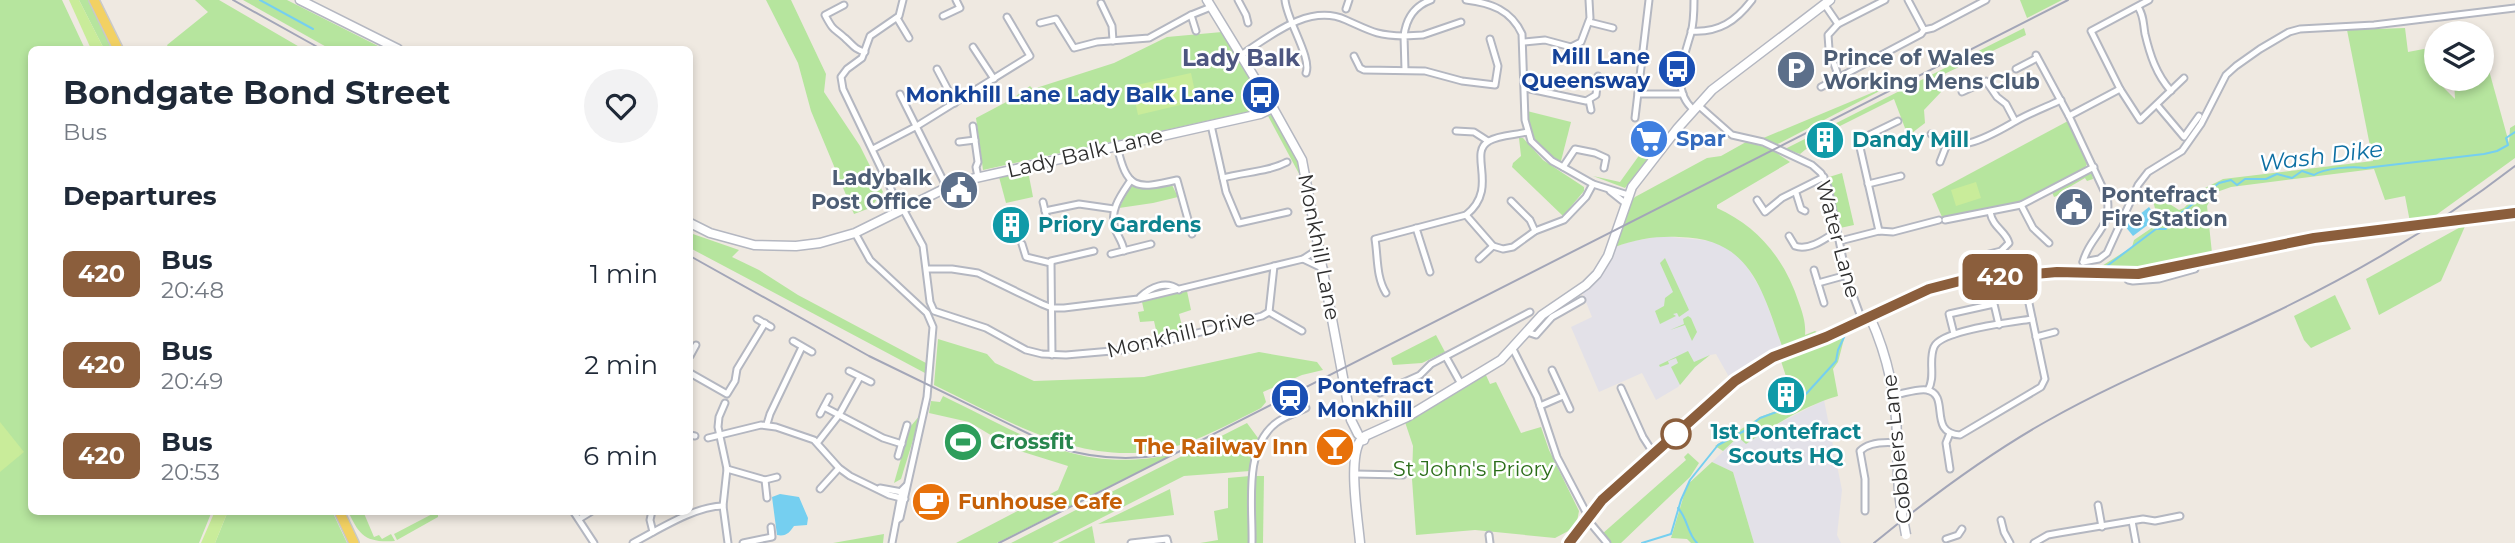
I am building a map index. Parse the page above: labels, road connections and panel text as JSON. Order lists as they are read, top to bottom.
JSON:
{
  "streets": {
    "street": [
      "Lady Balk Lane",
      "Water Lane",
      "Monkhill Lane",
      "Monkhill Drive",
      "Cobblers Lane"
    ]
  },
  "crossings": [
    ["Lady Balk Lane", "Monkhill Lane"],
    ["Water Lane", "Cobblers Lane"]
  ],
  "districts": ["Lady Balk"],
  "water": ["Wash Dike"],
  "parks": ["St John's Priory"],
  "places": {
    "bus stop": ["Mill Lane Queensway", "Monkhill Lane Lady Balk Lane"],
    "parking": ["Prince of Wales Working Mens Club"],
    "supermarket": ["Spar"],
    "building": ["Dandy Mill", "Priory Gardens", "1st Pontefract Scouts HQ"],
    "public building": ["Ladybalk Post Office", "Pontefract Fire Station"],
    "station": ["Pontefract Monkhill"],
    "sports": ["Crossfit"],
    "bar": ["The Railway Inn"],
    "cafe": ["Funhouse Cafe"]
  },
  "lines": ["bus line 420"],
  "page": {
    "on_map": "420",
    "heading": [
      ["Bondgate Bond Street", "Bus"],
      "Departures"
    ],
    "list": [
      {
        "mark": "420",
        "name": "Bus",
        "note": "20:48",
        "value": "1 min"
      },
      {
        "mark": "420",
        "name": "Bus",
        "note": "20:49",
        "value": "2 min"
      },
      {
        "mark": "420",
        "name": "Bus",
        "note": "20:53",
        "value": "6 min"
      }
    ]
  }
}
